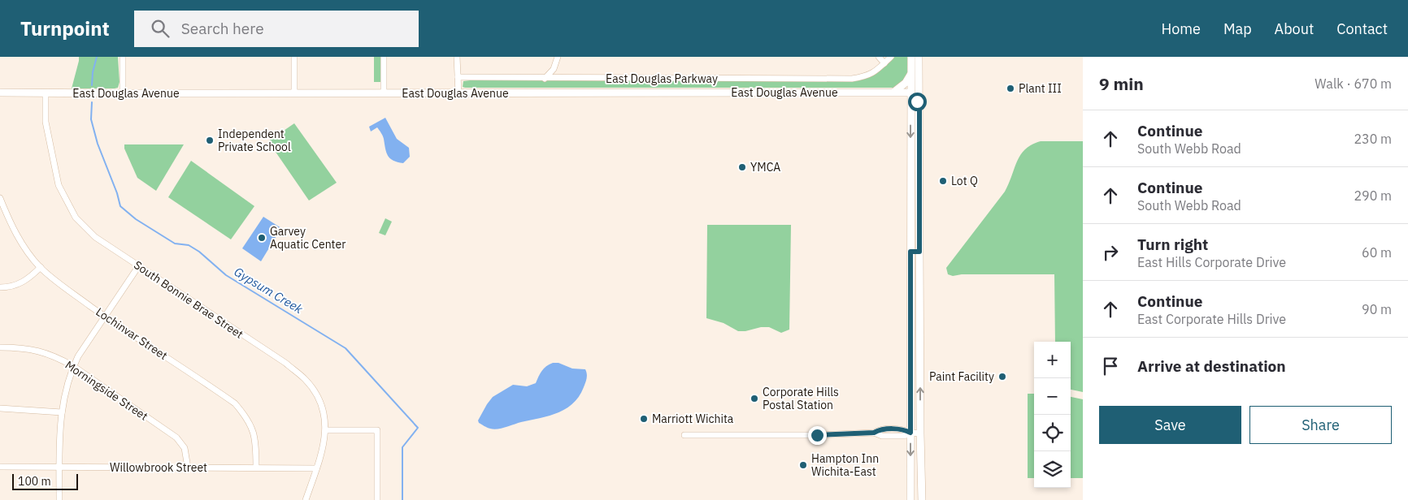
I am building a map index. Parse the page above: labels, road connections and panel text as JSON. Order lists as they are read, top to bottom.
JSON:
{
  "streets": {
    "main road": ["East Douglas Avenue"],
    "street": [
      "East Douglas Parkway",
      "South Bonnie Brae Street",
      "Lochinvar Street",
      "Morningside Street",
      "Willowbrook Street"
    ]
  },
  "crossings": [
    ["East Douglas Avenue", "South Bonnie Brae Street"],
    ["South Bonnie Brae Street", "Willowbrook Street"],
    ["Lochinvar Street", "Willowbrook Street"],
    ["Morningside Street", "Willowbrook Street"]
  ],
  "water": ["Gypsum Creek"],
  "places": [
    "Plant III",
    "Independent Private School",
    "YMCA",
    "Lot Q",
    "Garvey Aquatic Center",
    "Paint Facility",
    "Corporate Hills Postal Station",
    "Marriott Wichita",
    "Hampton Inn Wichita-East"
  ],
  "scale_bar": "100 m",
  "page": {
    "header": "Turnpoint",
    "search": "Search here",
    "nav": [
      "Home",
      "Map",
      "About",
      "Contact"
    ],
    "heading": ["9 min", "Walk · 670 m"],
    "list": [
      ["Continue", "South Webb Road", "230 m"],
      ["Continue", "South Webb Road", "290 m"],
      ["Turn right", "East Hills Corporate Drive", "60 m"],
      ["Continue", "East Corporate Hills Drive", "90 m"],
      "Arrive at destination"
    ],
    "map_buttons": ["+", "−"],
    "buttons": ["Save", "Share"],
    "scale": "100 m"
  }
}
